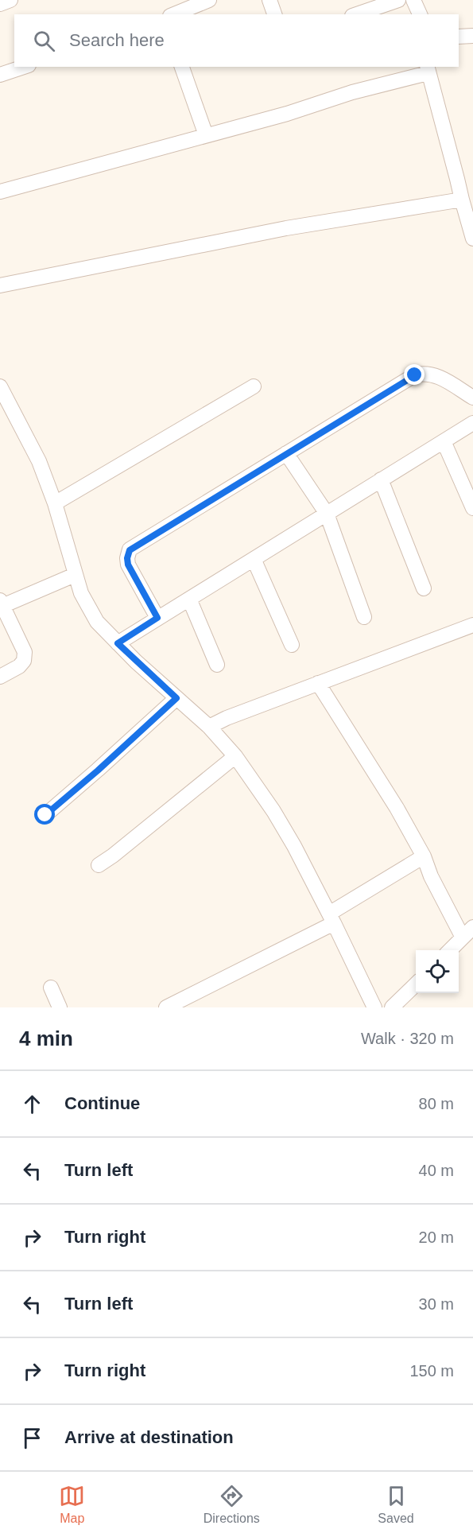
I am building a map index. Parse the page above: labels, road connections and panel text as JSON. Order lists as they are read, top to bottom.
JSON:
{
  "page": {
    "search": "Search here",
    "heading": ["4 min", "Walk · 320 m"],
    "list": [
      ["Continue", "80 m"],
      ["Turn left", "40 m"],
      ["Turn right", "20 m"],
      ["Turn left", "30 m"],
      ["Turn right", "150 m"],
      "Arrive at destination"
    ],
    "nav": ["Map", "Directions", "Saved"]
  }
}
